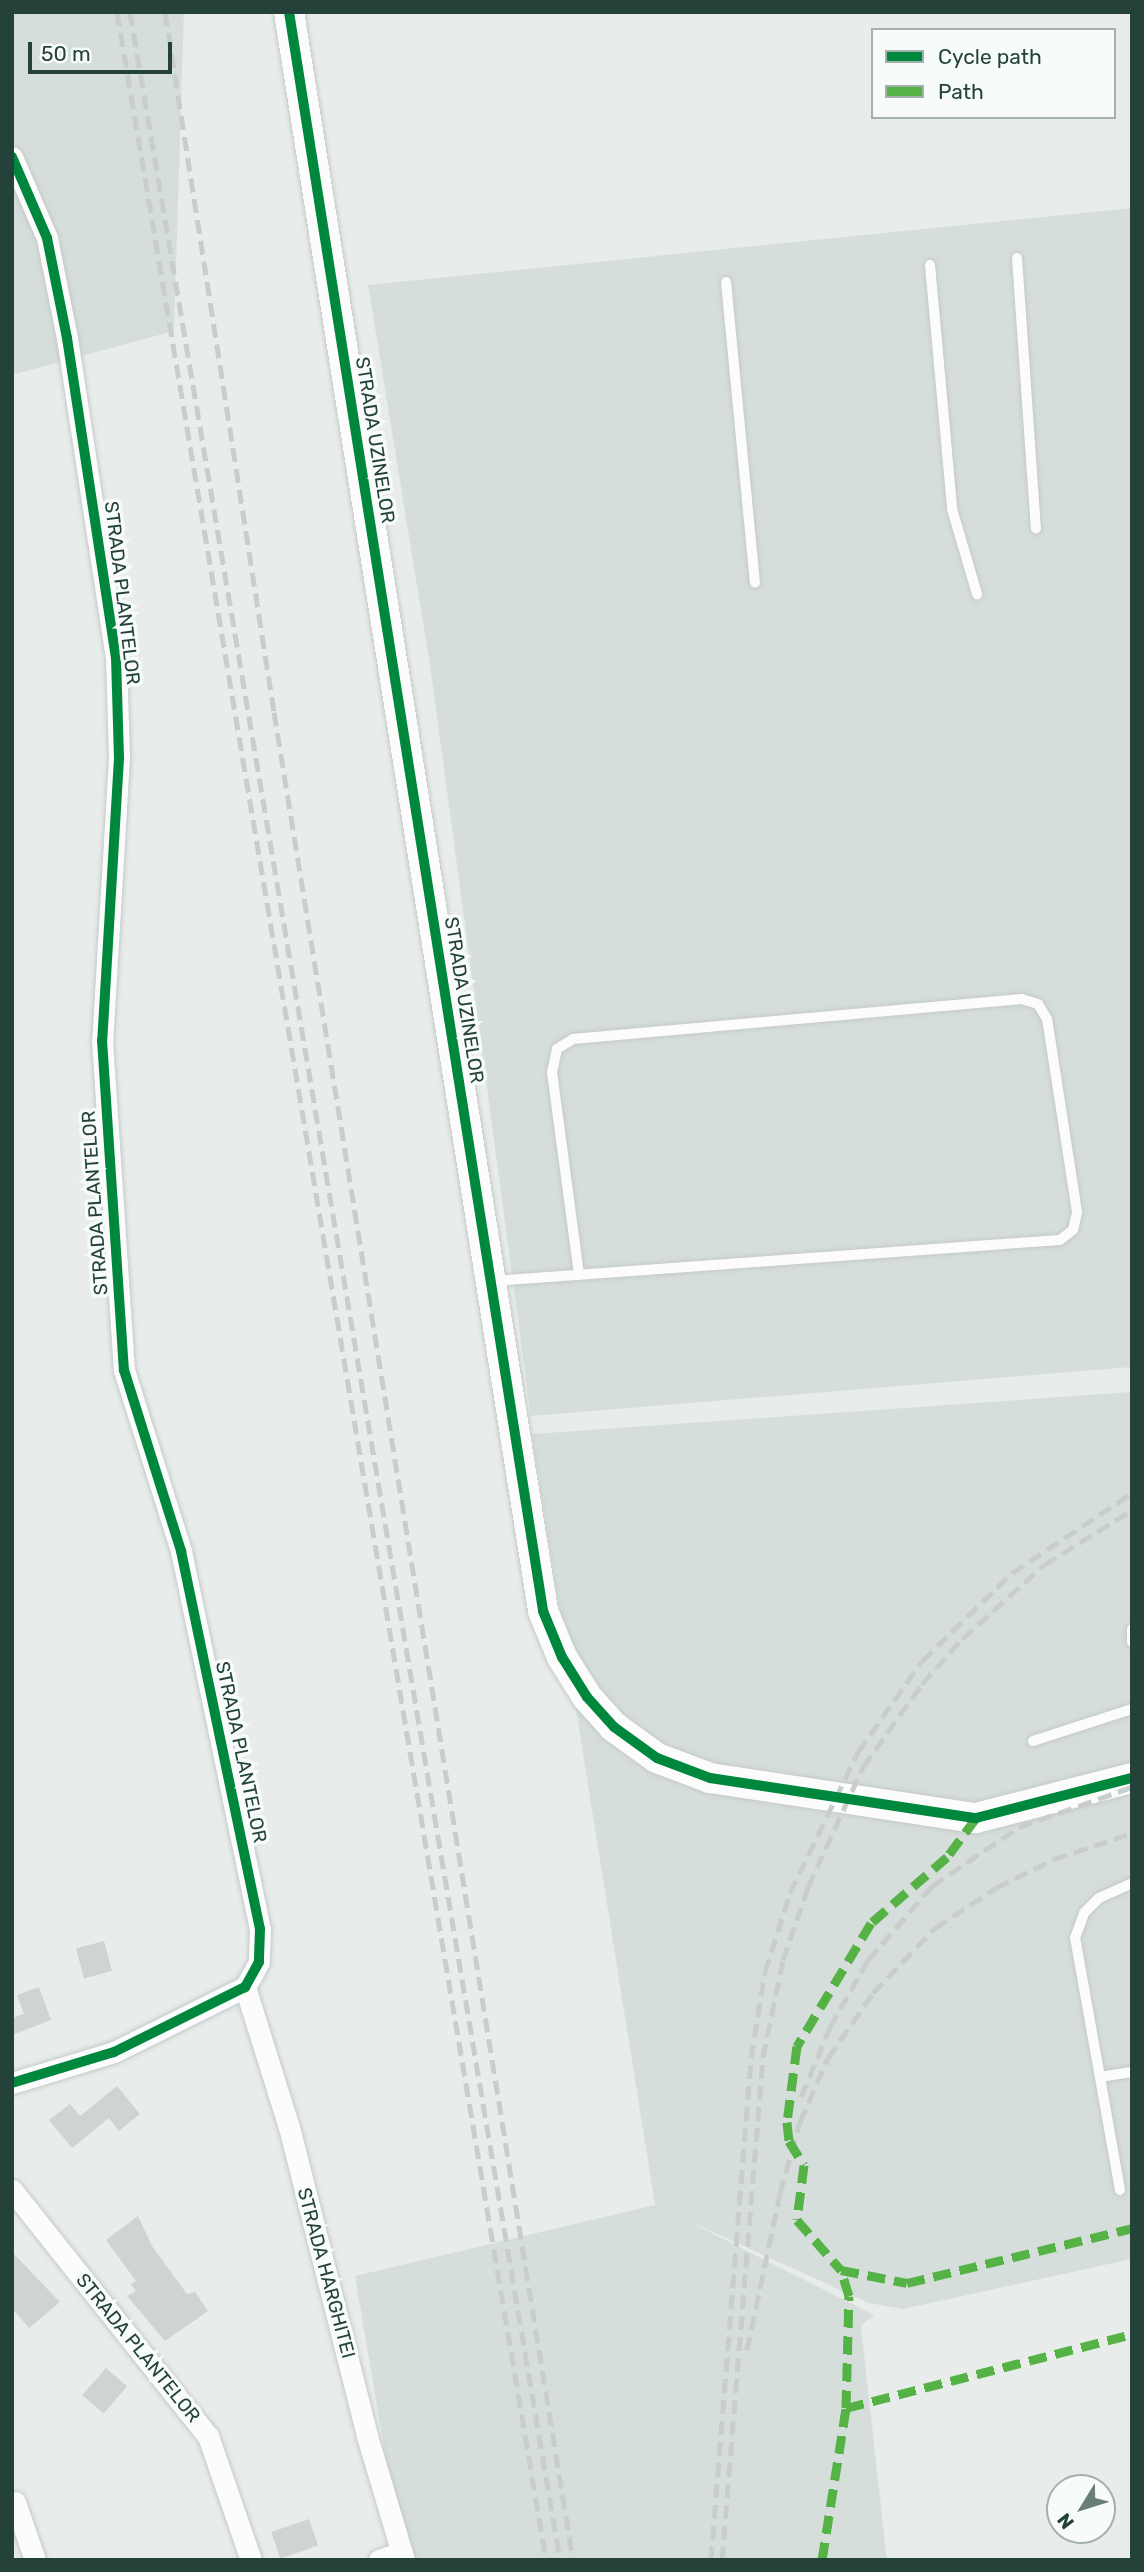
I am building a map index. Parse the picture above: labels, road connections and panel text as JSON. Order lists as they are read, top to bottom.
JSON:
{
  "streets": {
    "street": ["STRADA UZINELOR", "STRADA PLANTELOR", "STRADA HARGHITEI"]
  },
  "crossings": [
    ["STRADA PLANTELOR", "STRADA HARGHITEI"]
  ],
  "legend": ["Cycle path", "Path"],
  "scale_bar": "50 m",
  "north": "bottom left"
}
